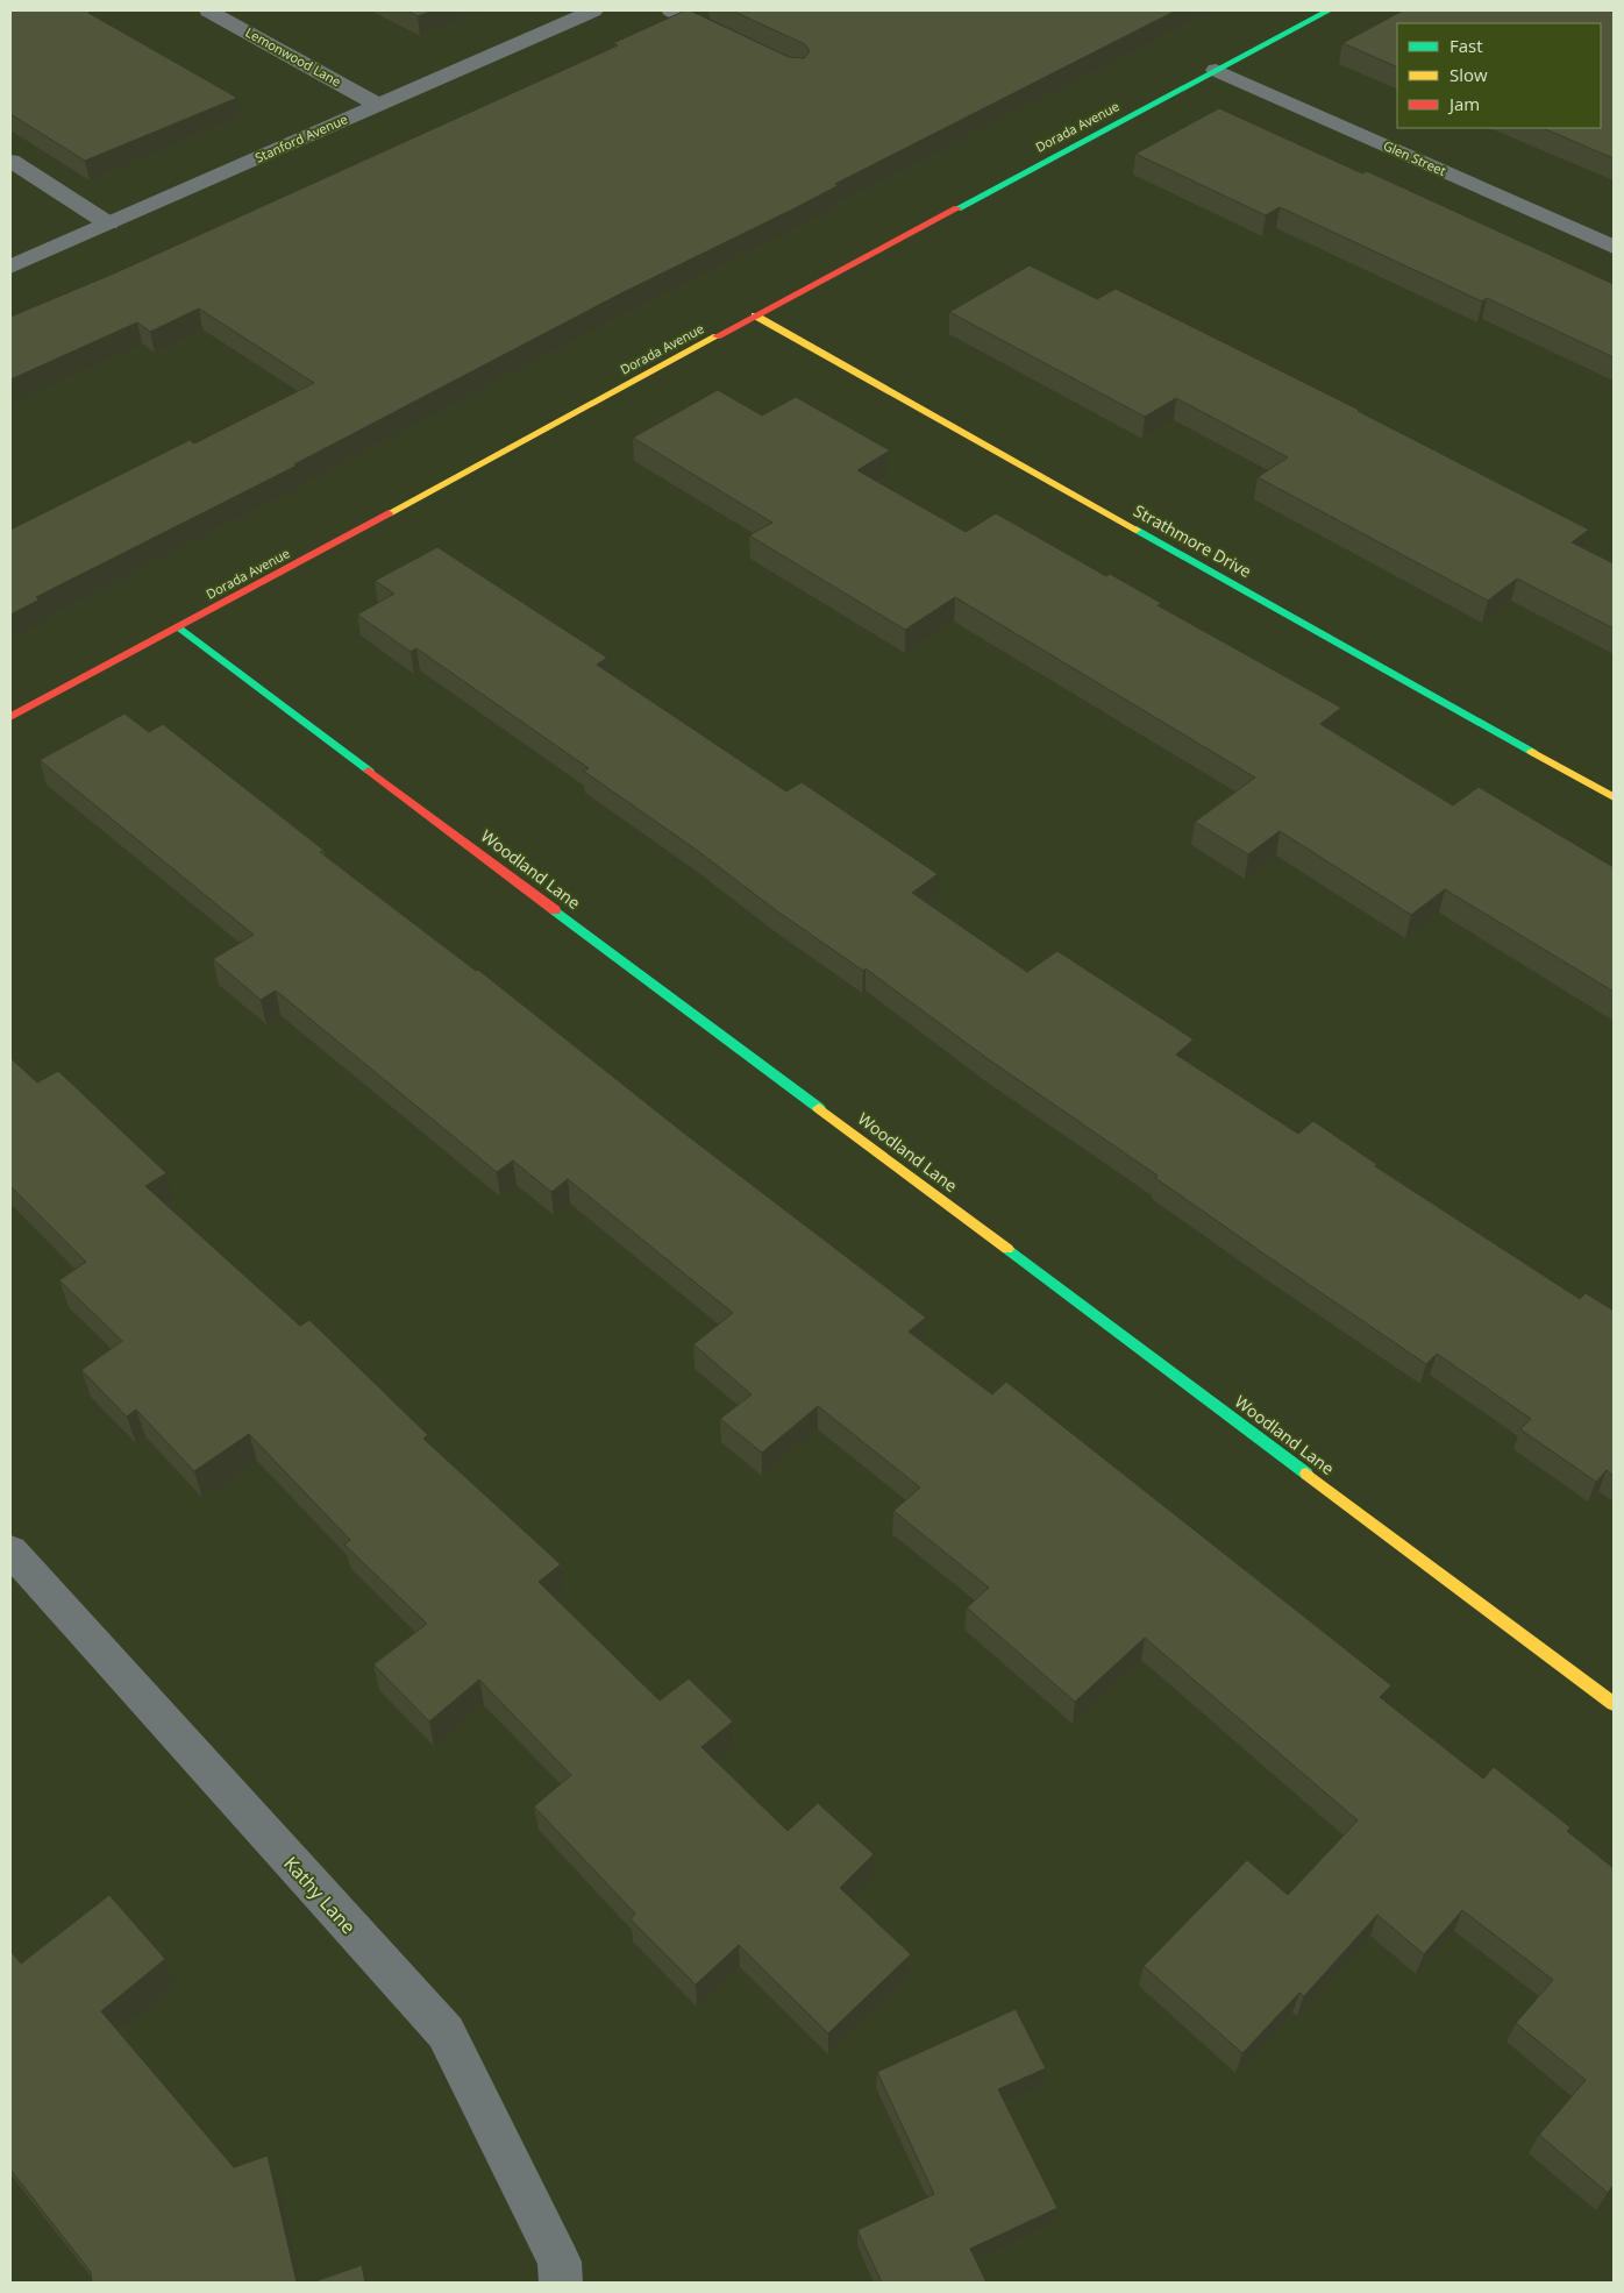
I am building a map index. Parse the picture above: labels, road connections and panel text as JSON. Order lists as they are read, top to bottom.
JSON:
{
  "streets": {
    "street": [
      "Lemonwood Lane",
      "Dorada Avenue",
      "Stanford Avenue",
      "Glen Street",
      "Strathmore Drive",
      "Woodland Lane",
      "Kathy Lane"
    ]
  },
  "crossings": [
    ["Lemonwood Lane", "Stanford Avenue"],
    ["Dorada Avenue", "Glen Street"],
    ["Dorada Avenue", "Strathmore Drive"],
    ["Dorada Avenue", "Woodland Lane"]
  ],
  "legend": ["Fast", "Slow", "Jam"]
}
